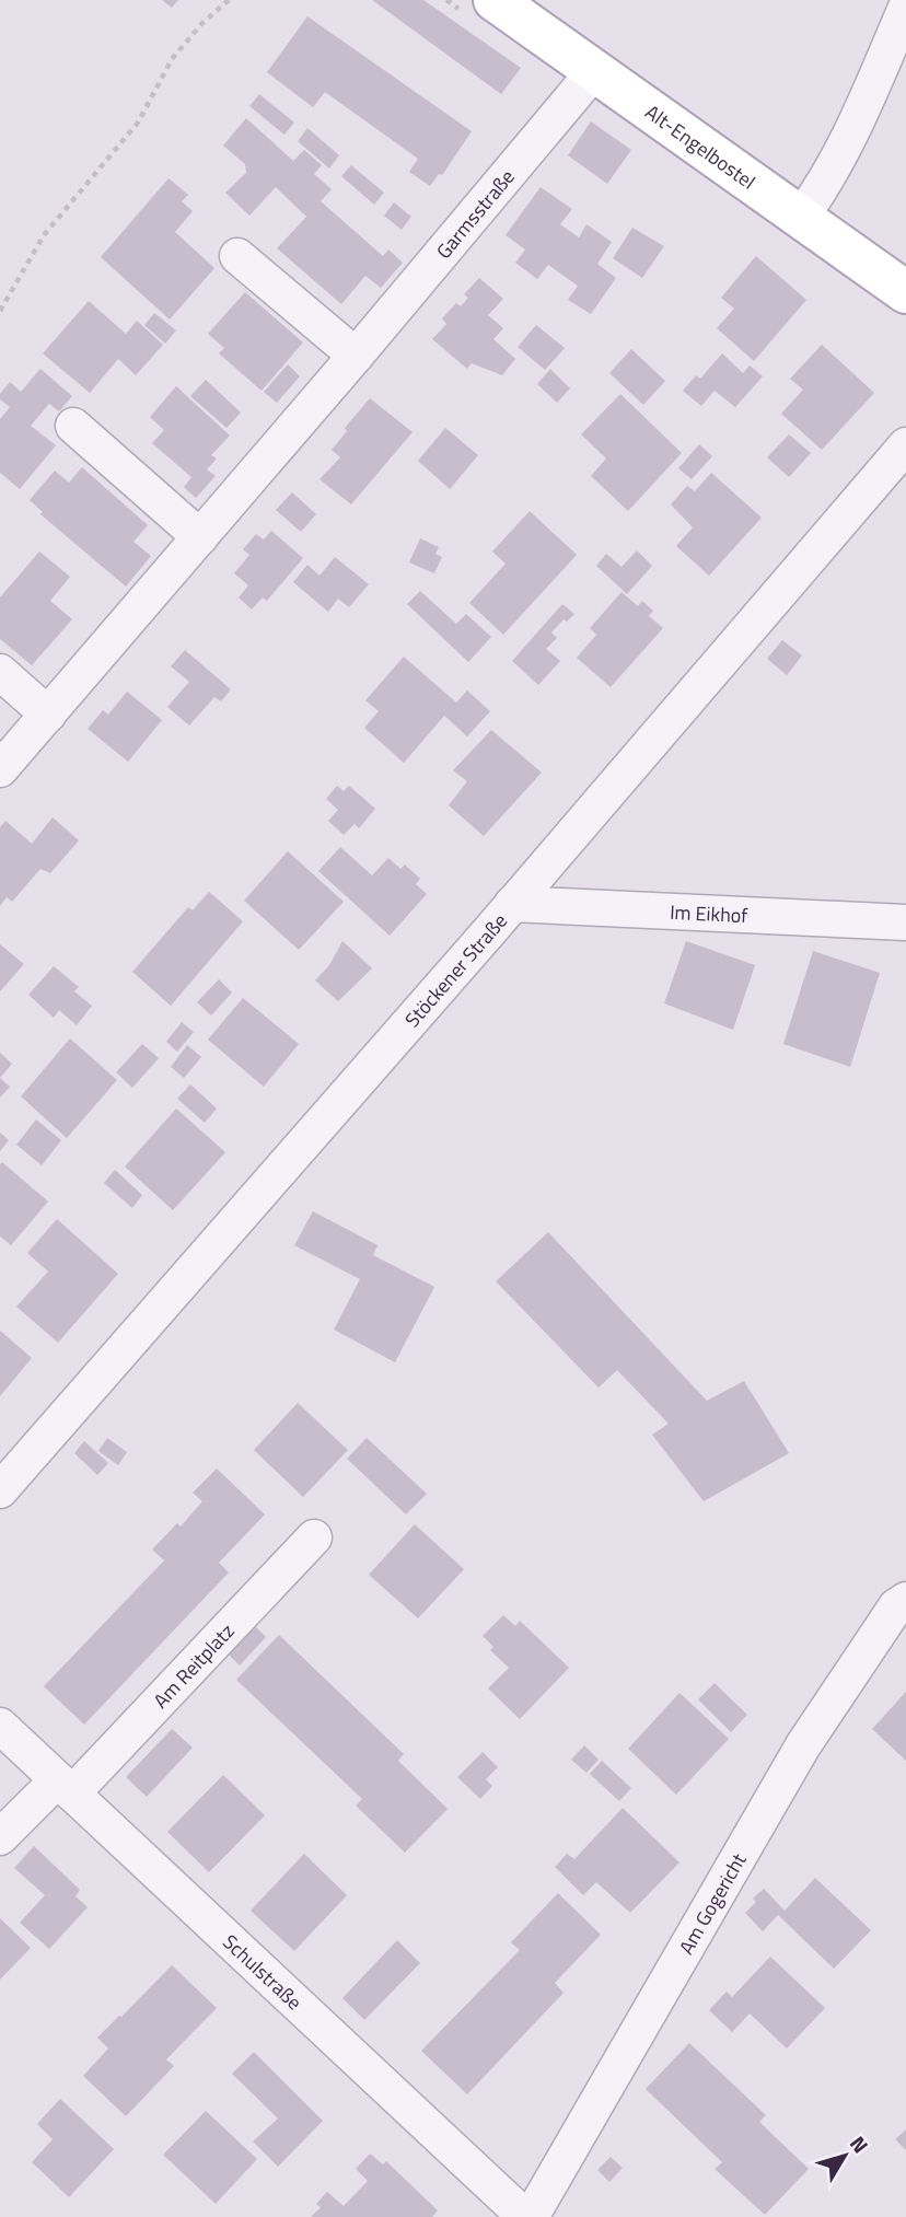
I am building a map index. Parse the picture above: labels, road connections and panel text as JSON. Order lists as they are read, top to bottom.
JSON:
{
  "streets": {
    "main road": ["Alt-Engelbostel"],
    "street": [
      "Garmsstraße",
      "Im Eikhof",
      "Stöckener Straße",
      "Am Reitplatz",
      "Am Gogericht",
      "Schulstraße"
    ]
  },
  "crossings": [
    ["Alt-Engelbostel", "Garmsstraße"],
    ["Im Eikhof", "Stöckener Straße"],
    ["Am Reitplatz", "Schulstraße"],
    ["Am Gogericht", "Schulstraße"]
  ],
  "north": "top right"
}
